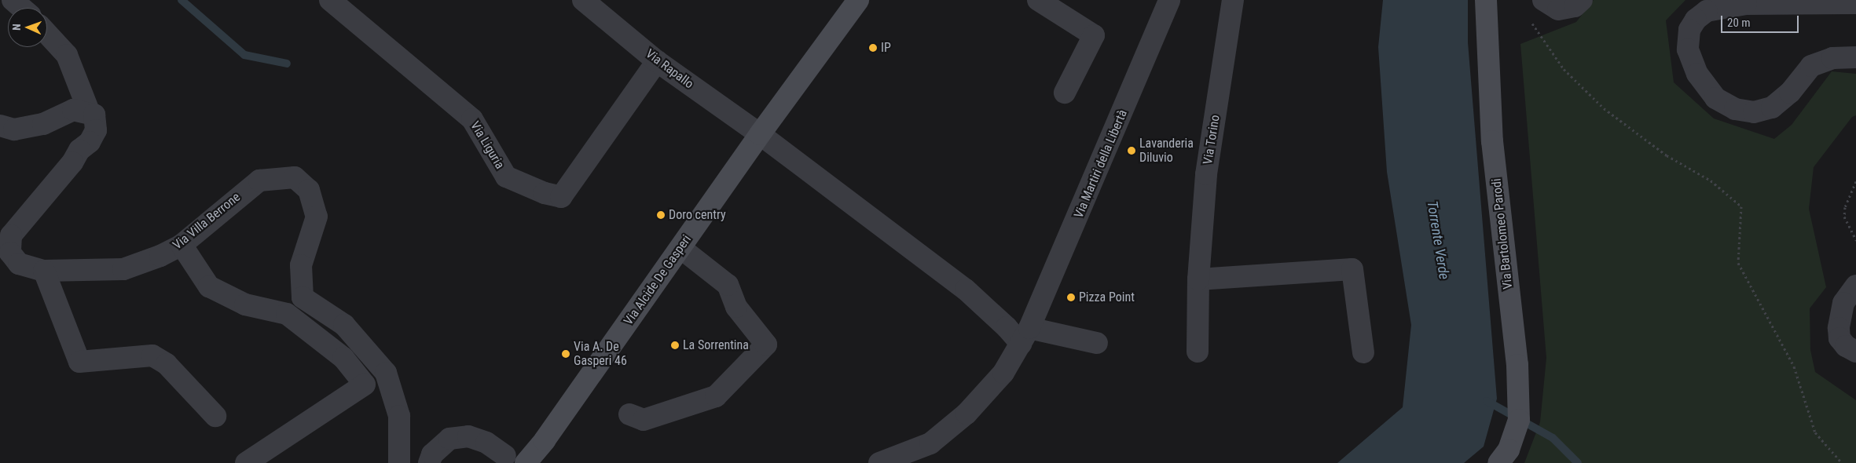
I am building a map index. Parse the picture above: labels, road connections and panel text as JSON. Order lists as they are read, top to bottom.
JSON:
{
  "streets": {
    "main road": ["Via Bartolomeo Parodi", "Via Alcide De Gasperi"],
    "street": [
      "Via Rapallo",
      "Via Torino",
      "Via Liguria",
      "Via Martiri della Libertà",
      "Via Villa Berrone"
    ]
  },
  "crossings": [
    ["Via Rapallo", "Via Liguria"],
    ["Via Rapallo", "Via Martiri della Libertà"],
    ["Via Rapallo", "Via Alcide De Gasperi"]
  ],
  "water": ["Torrente Verde"],
  "places": [
    "IP",
    "Lavanderia Diluvio",
    "Doro centry",
    "Pizza Point",
    "La Sorrentina",
    "Via A. De Gasperi 46"
  ],
  "scale_bar": "20 m",
  "north": "left"
}
